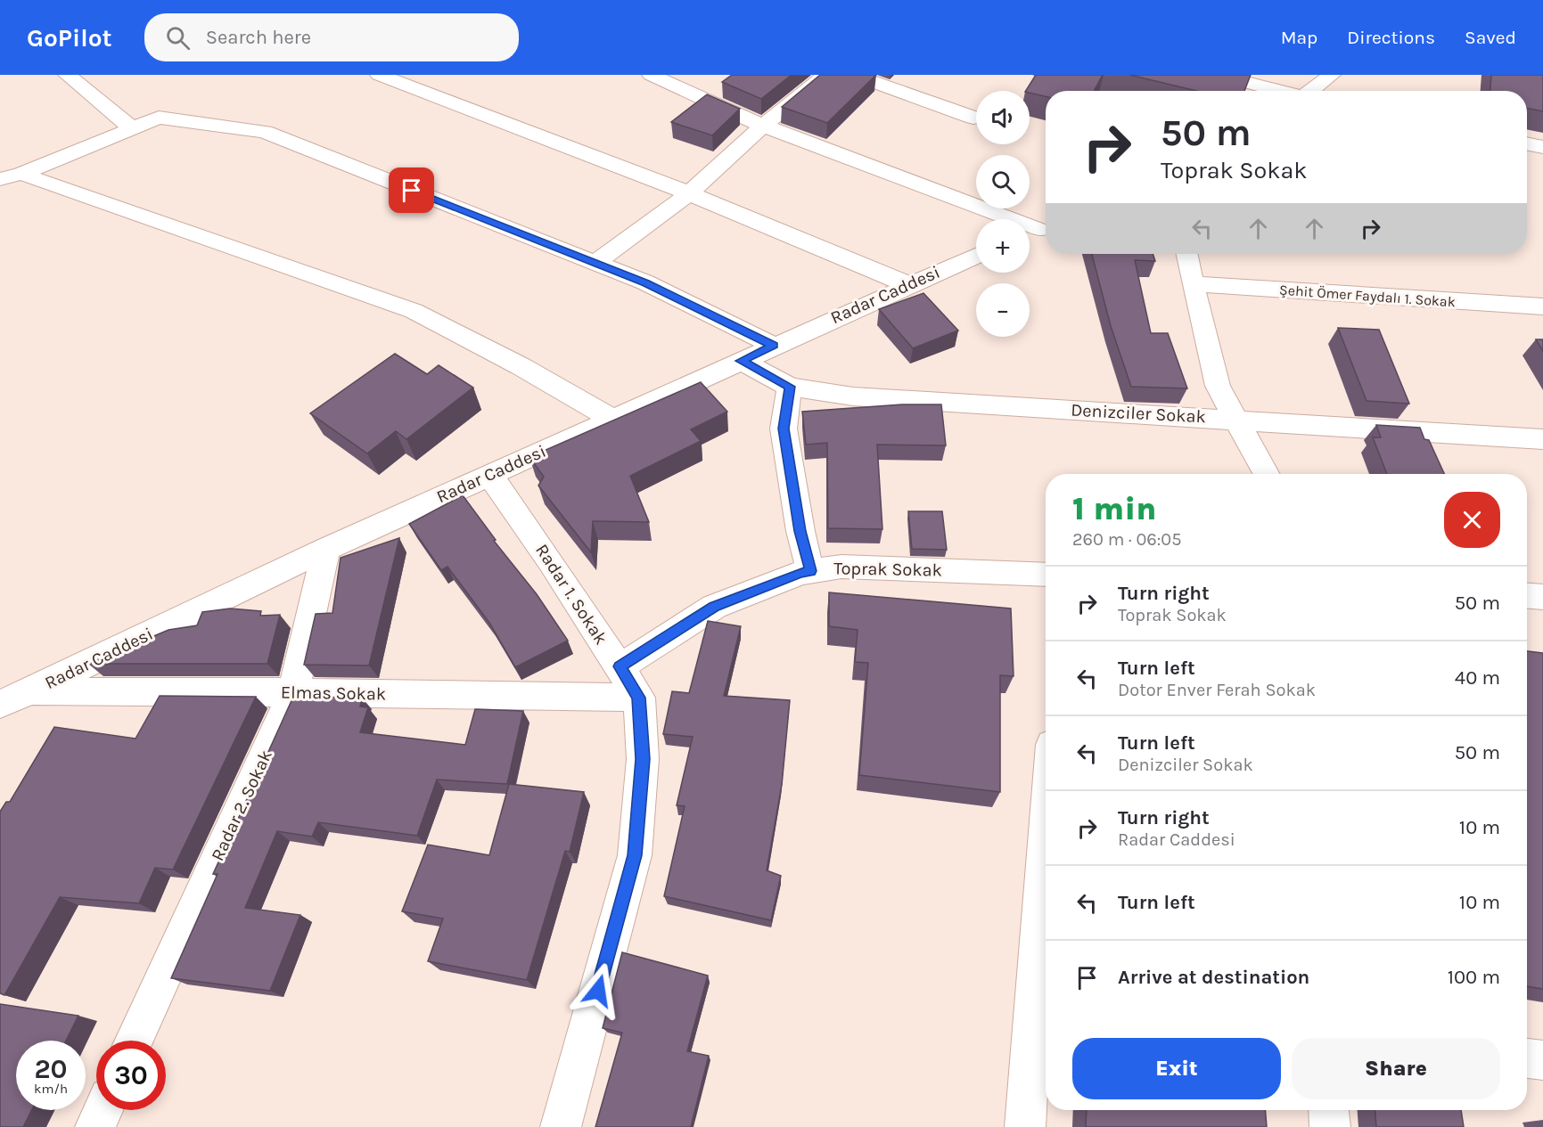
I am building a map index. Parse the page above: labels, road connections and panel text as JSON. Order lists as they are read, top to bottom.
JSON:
{
  "streets": {
    "street": [
      "Radar Caddesi",
      "Şehit Ömer Faydalı 1. Sokak",
      "Denizciler Sokak",
      "Toprak Sokak",
      "Radar 1. Sokak",
      "Elmas Sokak",
      "Radar 2. Sokak"
    ]
  },
  "crossings": [
    ["Radar Caddesi", "Denizciler Sokak"],
    ["Radar Caddesi", "Radar 1. Sokak"],
    ["Radar Caddesi", "Elmas Sokak"],
    ["Radar Caddesi", "Radar 2. Sokak"],
    ["Toprak Sokak", "Radar 1. Sokak"],
    ["Radar 1. Sokak", "Elmas Sokak"],
    ["Elmas Sokak", "Radar 2. Sokak"]
  ],
  "page": {
    "header": "GoPilot",
    "search": "Search here",
    "nav": ["Map", "Directions", "Saved"],
    "map_buttons": ["+", "−"],
    "turn": ["50 m", "Toprak Sokak"],
    "heading": ["1 min", "260 m · 06:05"],
    "list": [
      {
        "name": "Turn right",
        "note": "Toprak Sokak",
        "value": "50 m"
      },
      {
        "name": "Turn left",
        "note": "Dotor Enver Ferah Sokak",
        "value": "40 m"
      },
      {
        "name": "Turn left",
        "note": "Denizciler Sokak",
        "value": "50 m"
      },
      {
        "name": "Turn right",
        "note": "Radar Caddesi",
        "value": "10 m"
      },
      {
        "name": "Turn left",
        "value": "10 m"
      },
      {
        "name": "Arrive at destination",
        "value": "100 m"
      }
    ],
    "buttons": ["Exit", "Share"],
    "speed": "20 km/h",
    "limit": "30"
  }
}
